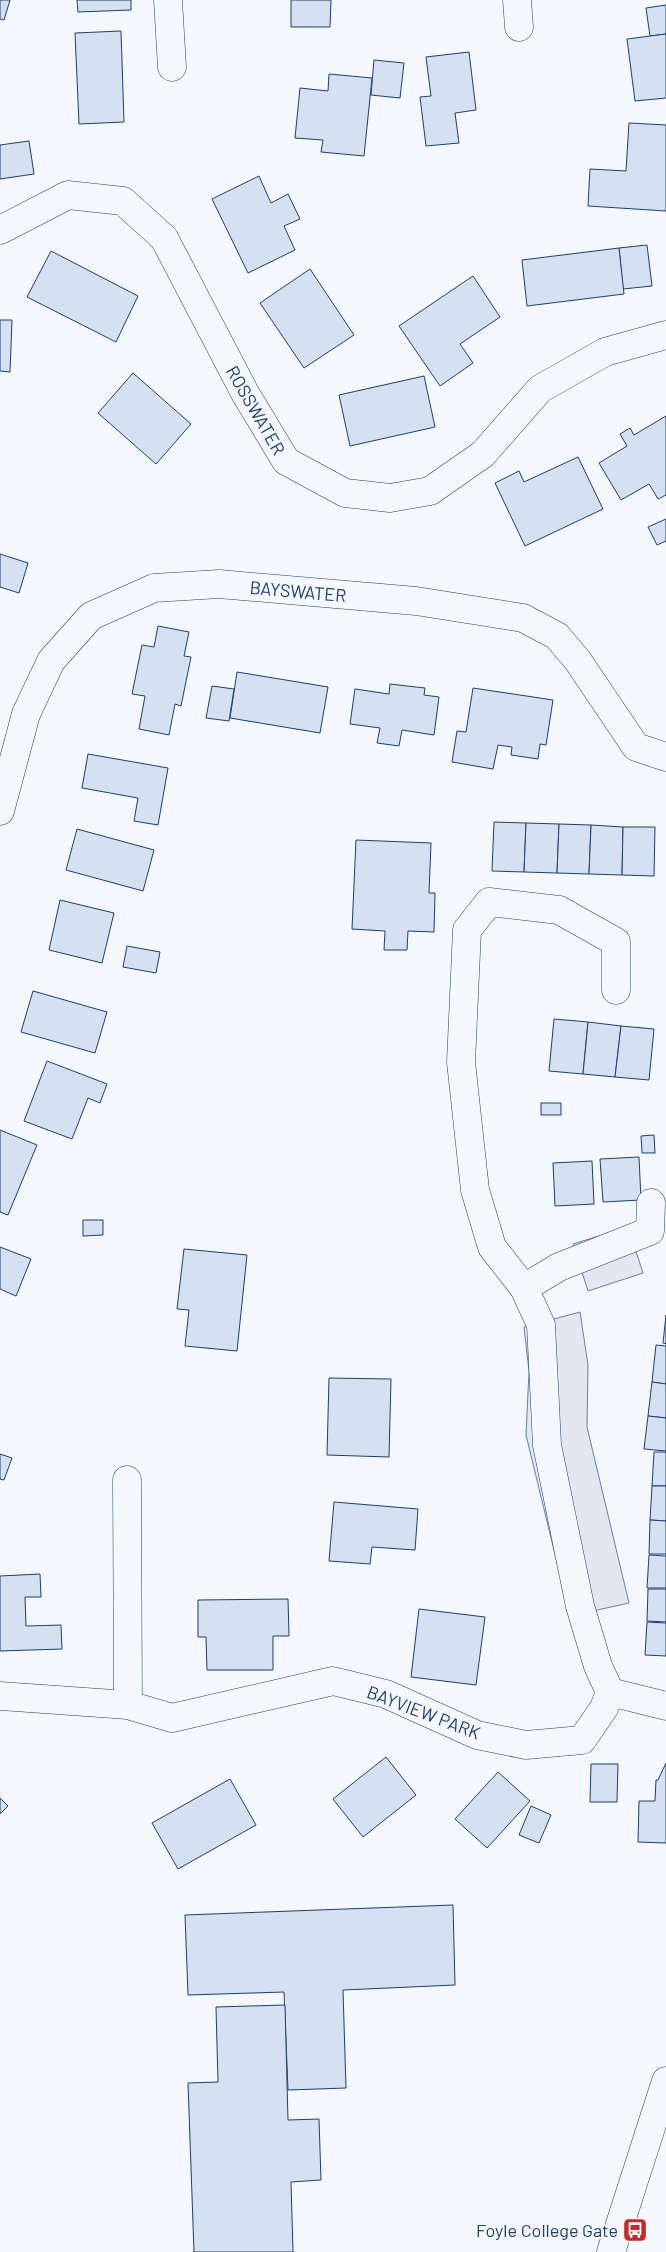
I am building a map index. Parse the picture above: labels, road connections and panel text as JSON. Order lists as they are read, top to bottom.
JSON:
{
  "streets": {
    "main road": ["ROSSWATER", "BAYSWATER", "BAYVIEW PARK"]
  },
  "places": {
    "bus stop": ["Foyle College Gate"]
  }
}
